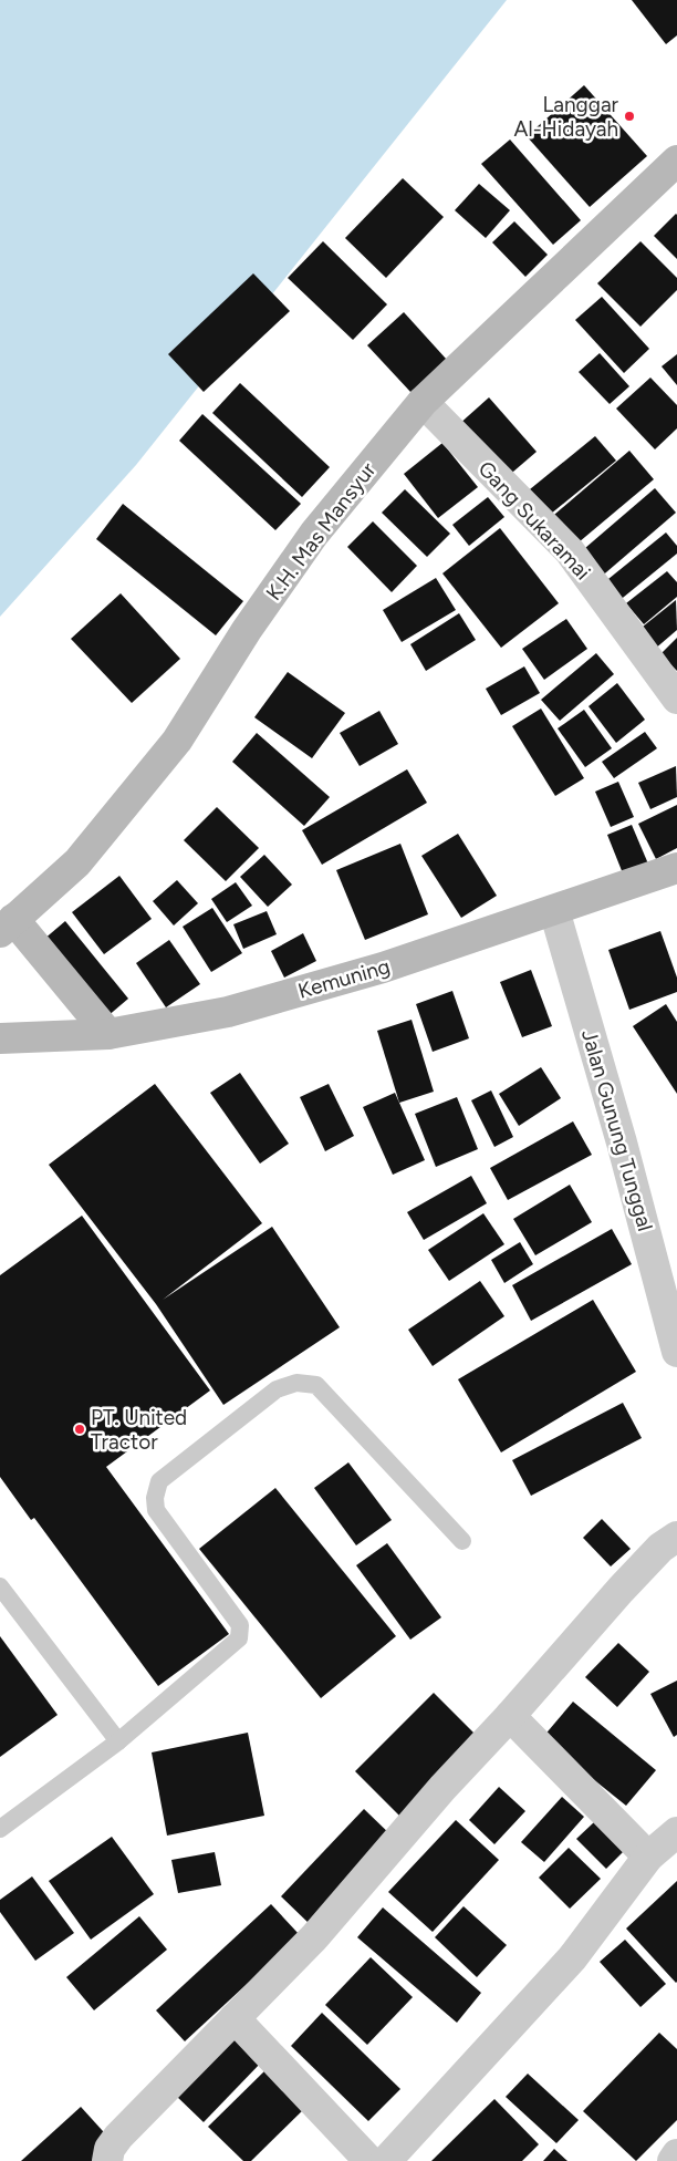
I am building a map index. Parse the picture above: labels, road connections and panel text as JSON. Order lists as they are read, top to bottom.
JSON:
{
  "streets": {
    "main road": ["K.H. Mas Mansyur", "Kemuning"],
    "street": ["Gang Sukaramai", "Jalan Gunung Tunggal"]
  },
  "crossings": [
    ["Gang Sukaramai", "K.H. Mas Mansyur"],
    ["Kemuning", "Jalan Gunung Tunggal"]
  ],
  "places": ["Langgar Al-Hidayah", "PT. United Tractor"]
}
